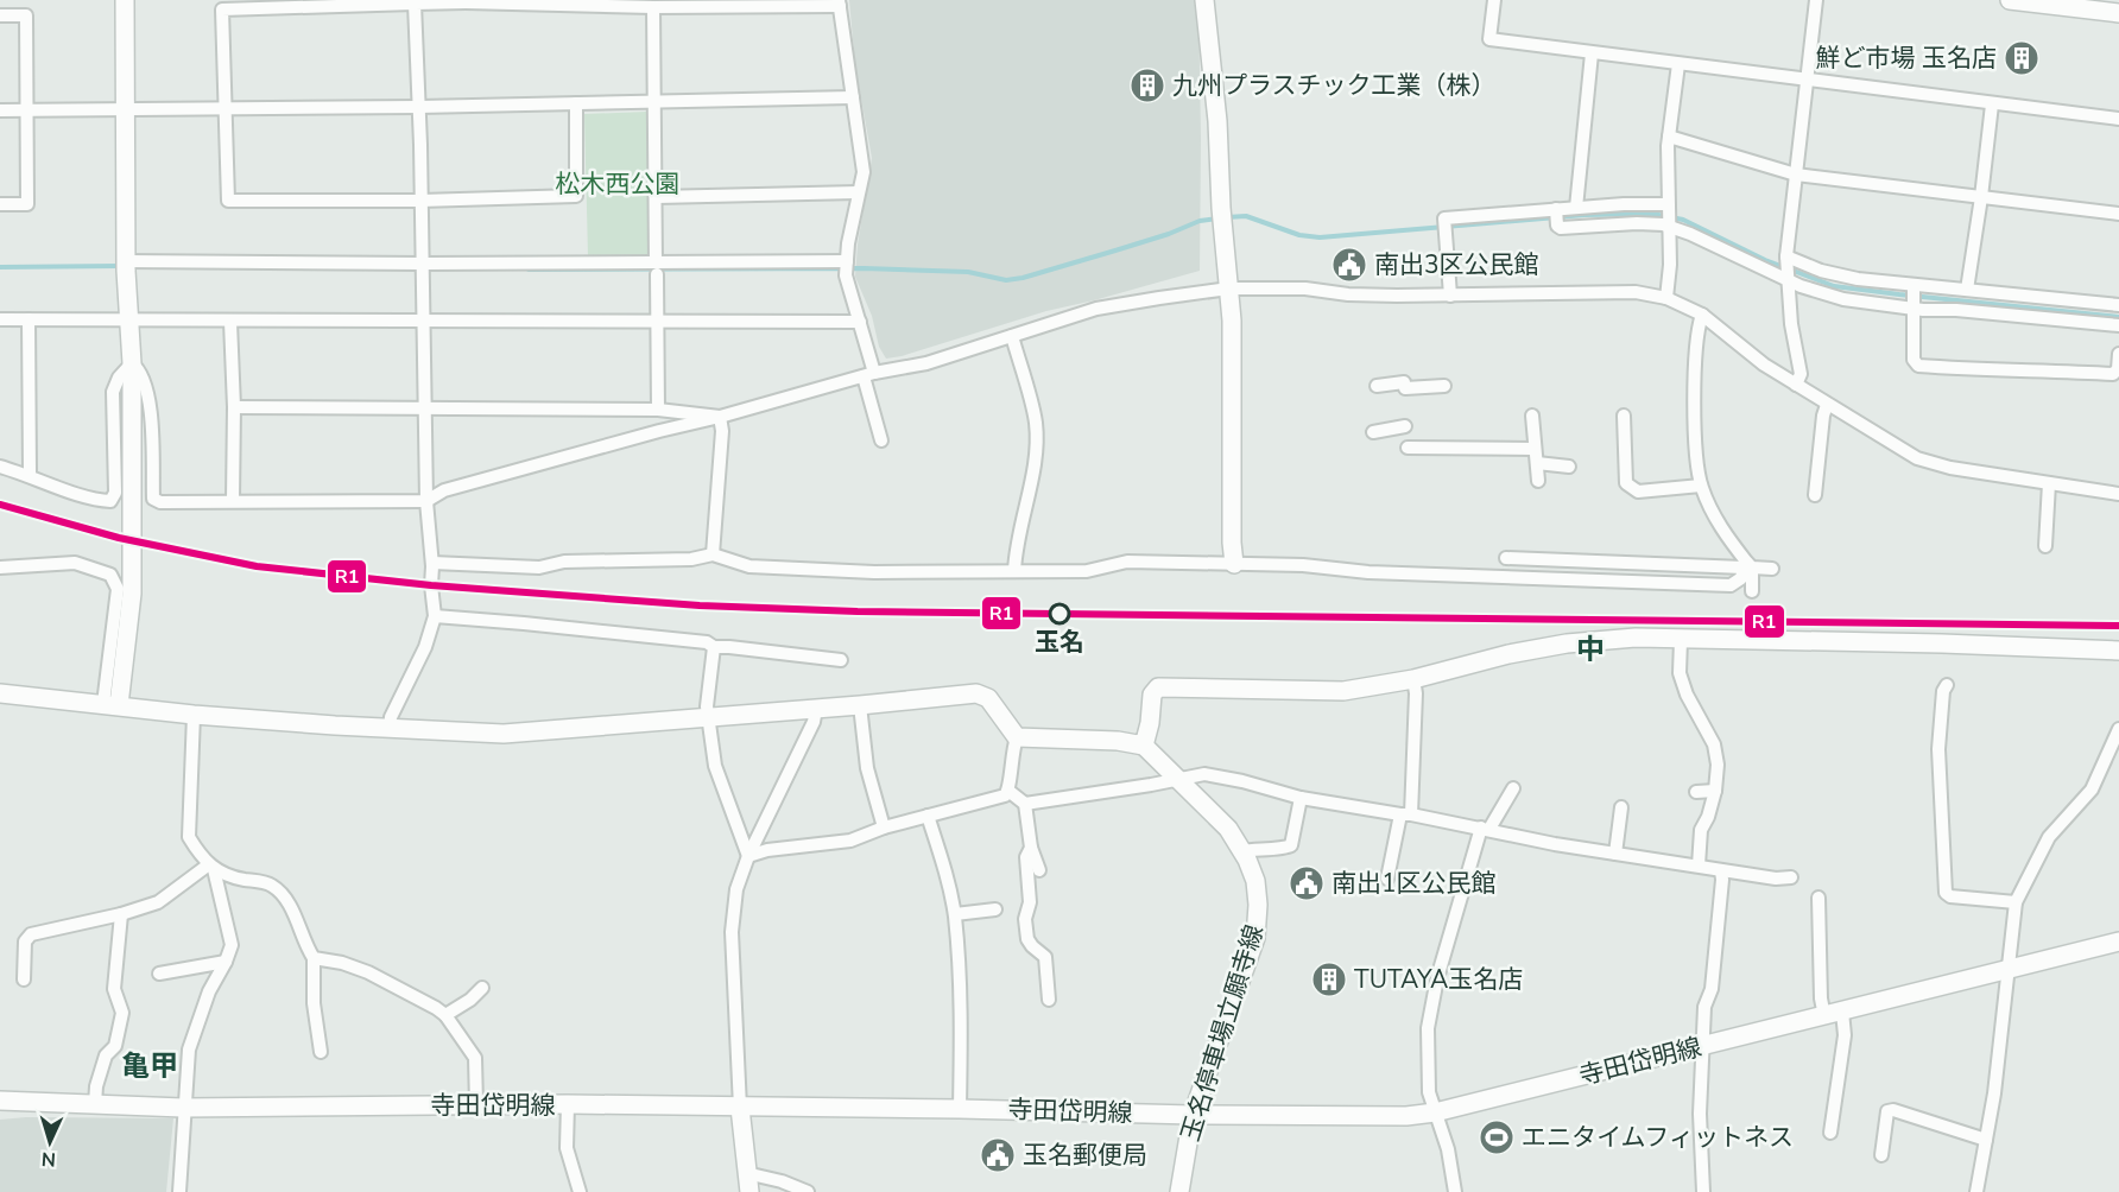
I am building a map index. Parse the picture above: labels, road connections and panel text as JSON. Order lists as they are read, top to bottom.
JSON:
{
  "streets": {
    "street": ["玉名停車場立願寺線", "寺田岱明線"]
  },
  "crossings": [
    ["玉名停車場立願寺線", "寺田岱明線"]
  ],
  "districts": ["中", "亀甲"],
  "parks": ["松木西公園"],
  "places": {
    "building": ["鮮ど市場 玉名店", "九州プラスチック工業（株）", "TUTAYA玉名店"],
    "public building": ["南出3区公民館", "南出1区公民館", "玉名郵便局"],
    "other": ["玉名"],
    "sports": ["エニタイムフィットネス"]
  },
  "lines": ["transit line R1"],
  "north": "bottom"
}
